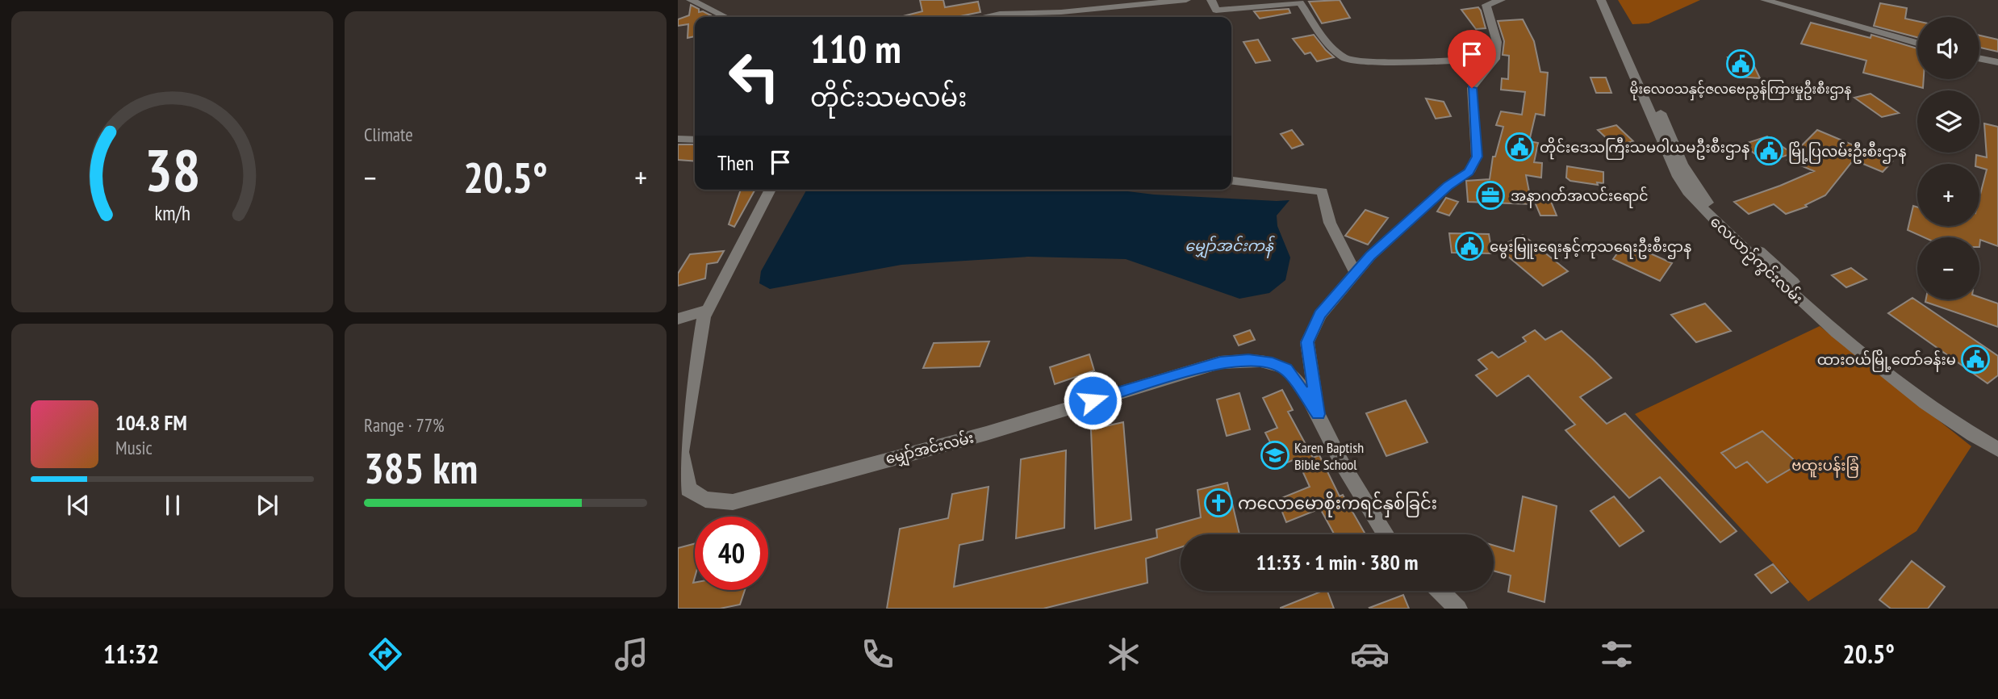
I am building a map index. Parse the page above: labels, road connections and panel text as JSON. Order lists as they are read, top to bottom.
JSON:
{
  "streets": {
    "street": ["လေယာဉ်ကွင်းလမ်း", "မျှော်အင်းလမ်း"]
  },
  "water": ["မျှော်အင်းကန်"],
  "parks": ["ဗထူးပန်းခြံ"],
  "places": {
    "public building": [
      "မိုးလေဝသနှင့်ဇလဗေညွန်ကြားမှုဦးစီးဌာန",
      "တိုင်းဒေသကြီးသမဝါယမဦးစီးဌာန",
      "မြို့ပြလမ်းဦးစီးဌာန",
      "မွေးမြူးရေးနှင့်ကုသရေးဦးစီးဌာန",
      "ထားဝယ်မြို့တော်ခန်းမ"
    ],
    "office": ["အနာဂတ်အလင်းရောင်"],
    "school or university": ["Karen Baptish Bible School"],
    "church": ["ကလောမောစိုးကရင်နှစ်ခြင်း"]
  },
  "page": {
    "tile": [
      "Climate",
      ["Range · 77%", "385 km"]
    ],
    "map_buttons": ["+", "−"],
    "turn": ["110 m", "တိုင်းသမလမ်း"],
    "then": "Then",
    "heat": ["−", "20.5°", "+"],
    "song": ["104.8 FM", "Music"],
    "limit": "40",
    "trip": "11:33 · 1 min · 380 m",
    "tabs": ["11:32", "20.5°"],
    "gauge": ["38", "km/h"]
  }
}
